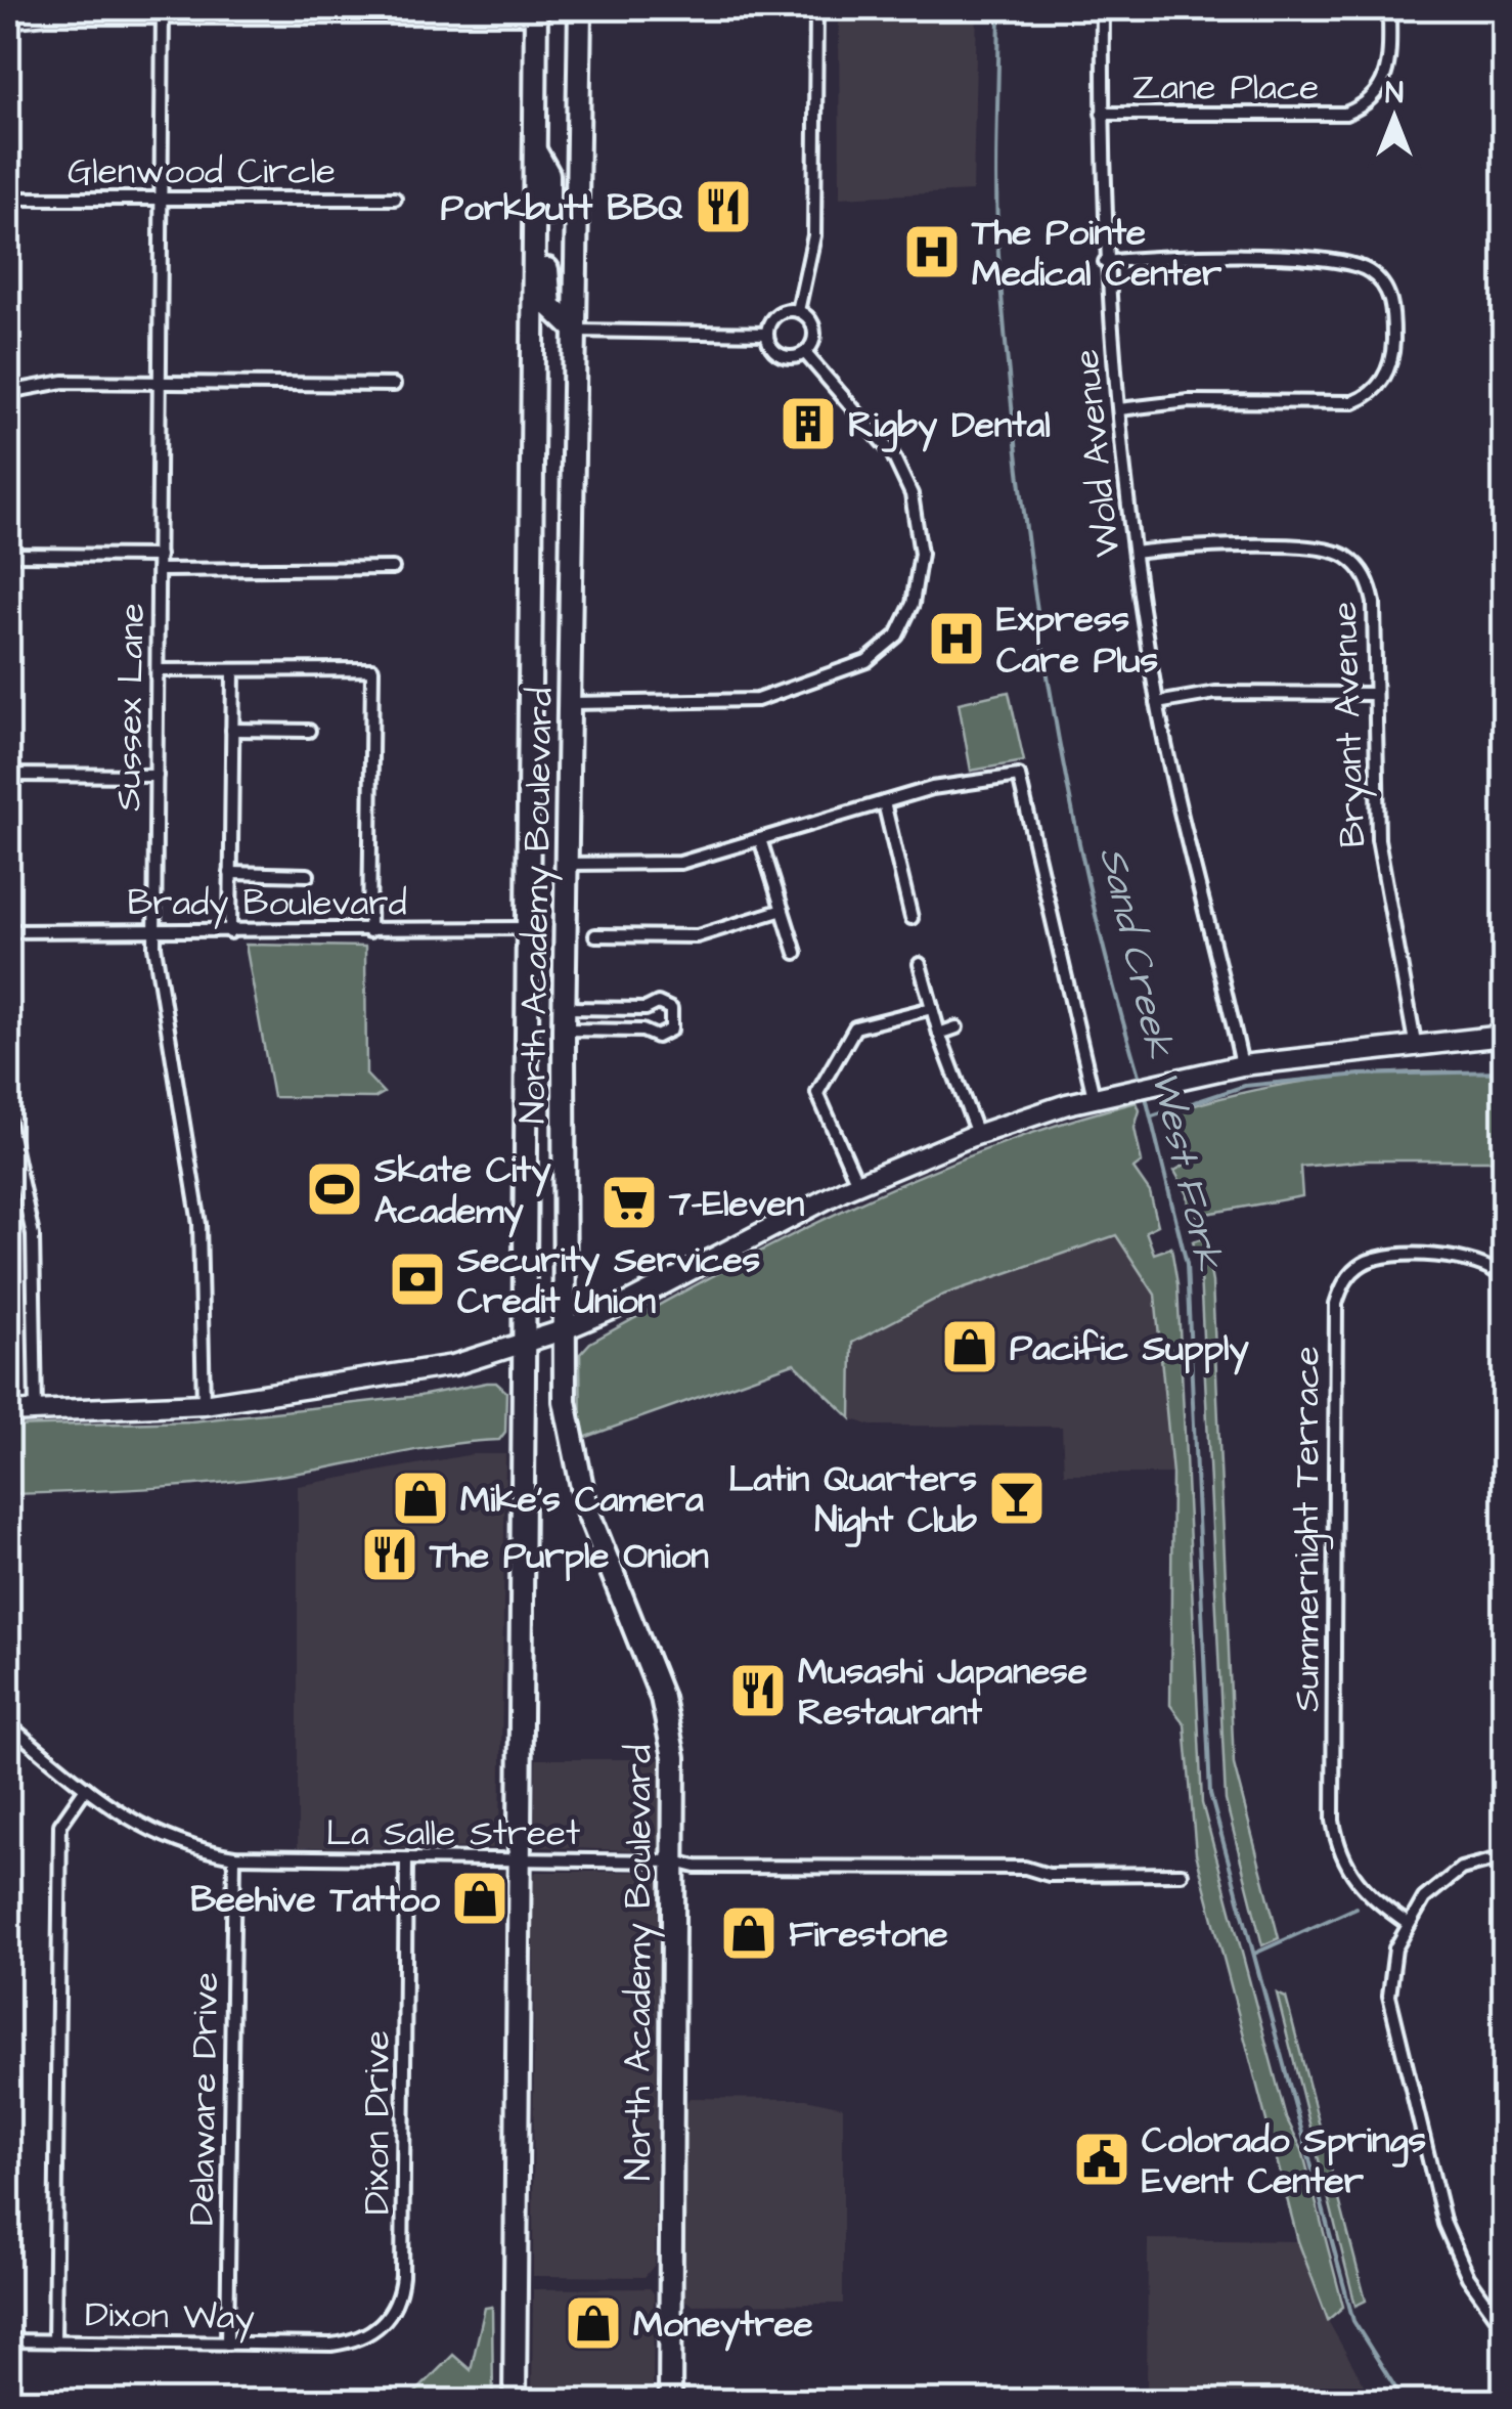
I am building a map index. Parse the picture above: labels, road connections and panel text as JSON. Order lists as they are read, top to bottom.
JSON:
{
  "streets": {
    "highway": ["North Academy Boulevard"],
    "street": [
      "Zane Place",
      "Glenwood Circle",
      "Wold Avenue",
      "Sussex Lane",
      "Bryant Avenue",
      "Brady Boulevard",
      "Summernight Terrace",
      "La Salle Street",
      "Delaware Drive",
      "Dixon Drive",
      "Dixon Way"
    ]
  },
  "crossings": [
    ["Zane Place", "Wold Avenue"],
    ["Glenwood Circle", "Sussex Lane"],
    ["Wold Avenue", "Bryant Avenue"],
    ["Sussex Lane", "Brady Boulevard"],
    ["Brady Boulevard", "North Academy Boulevard"],
    ["North Academy Boulevard", "La Salle Street"],
    ["La Salle Street", "Delaware Drive"],
    ["La Salle Street", "Dixon Drive"],
    ["Delaware Drive", "Dixon Way"],
    ["Dixon Drive", "Dixon Way"]
  ],
  "water": ["Sand Creek West Fork"],
  "places": {
    "restaurant": ["Porkbutt BBQ", "The Purple Onion", "Musashi Japanese Restaurant"],
    "hospital": ["The Pointe Medical Center", "Express Care Plus"],
    "building": ["Rigby Dental"],
    "sports": ["Skate City Academy"],
    "supermarket": ["7-Eleven"],
    "bank": ["Security Services Credit Union"],
    "shop": [
      "Pacific Supply",
      "Mike's Camera",
      "Beehive Tattoo",
      "Firestone",
      "Moneytree"
    ],
    "bar": ["Latin Quarters Night Club"],
    "public building": ["Colorado Springs Event Center"]
  },
  "north": "top"
}
